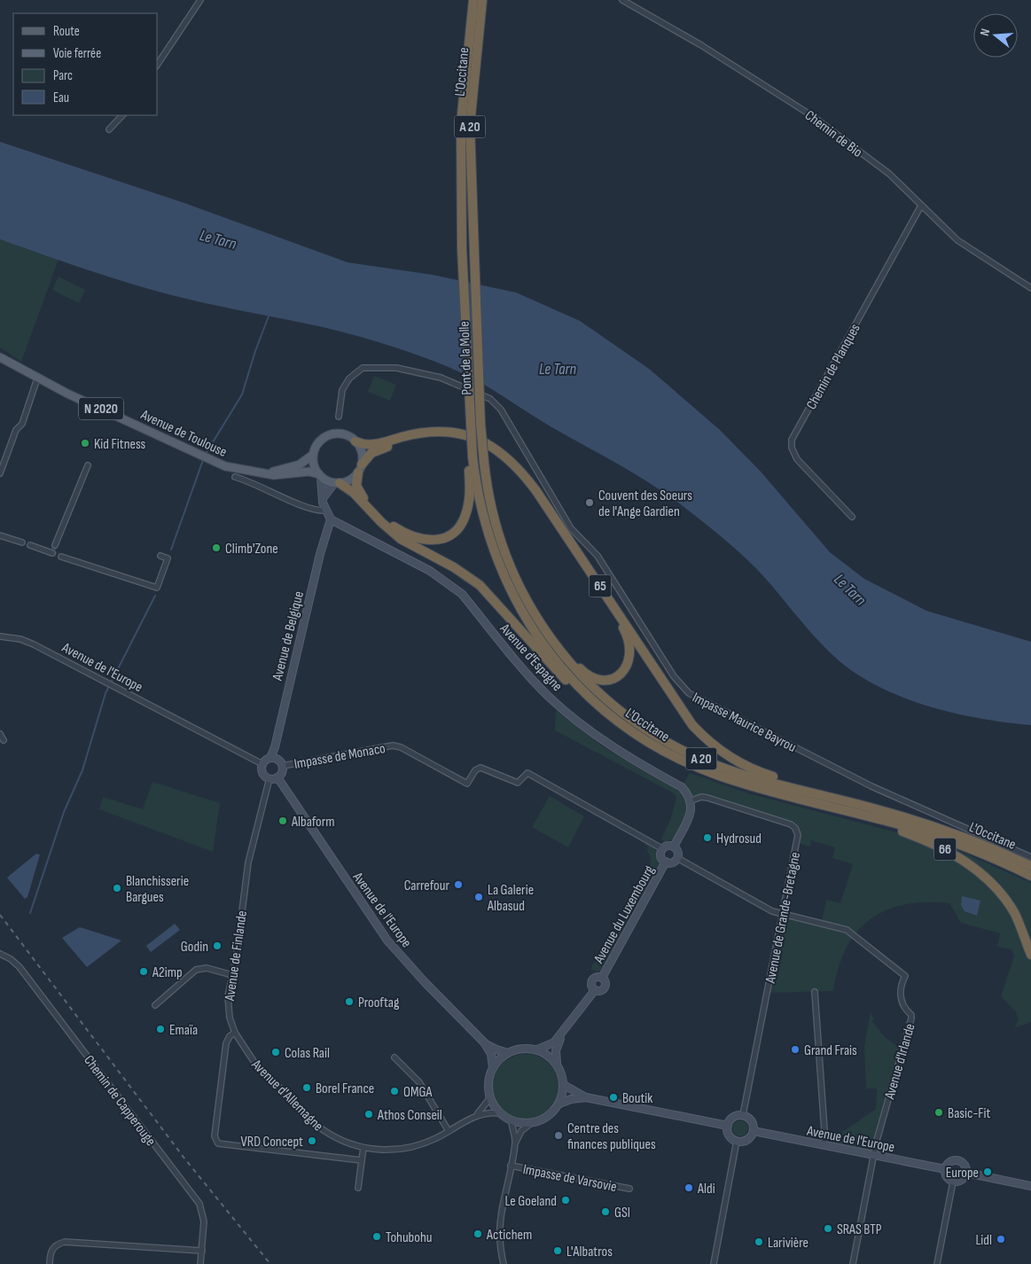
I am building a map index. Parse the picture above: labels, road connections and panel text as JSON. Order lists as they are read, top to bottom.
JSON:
{
  "streets": {
    "highway": [
      "L'Occitane",
      "A 20",
      "Pont de la Molle",
      "65",
      "66"
    ],
    "main road": ["N 2020", "Avenue de Toulouse"],
    "street": [
      "Chemin de Bio",
      "Chemin de Planques",
      "Avenue de Belgique",
      "Avenue d'Espagne",
      "Avenue de l'Europe",
      "Impasse Maurice Bayrou",
      "Impasse de Monaco",
      "Avenue du Luxembourg",
      "Avenue de Grande-Bretagne",
      "Avenue de Finlande",
      "Avenue d'Irlande",
      "Avenue d'Allemagne",
      "Chemin de Capperouge",
      "Impasse de Varsovie"
    ]
  },
  "crossings": [
    ["L'Occitane", "Pont de la Molle"],
    ["L'Occitane", "65"],
    ["L'Occitane", "66"],
    ["Chemin de Bio", "Chemin de Planques"],
    ["Avenue de Toulouse", "65"],
    ["Avenue de Belgique", "Avenue d'Espagne"],
    ["Avenue de Belgique", "Avenue de l'Europe"],
    ["Avenue de Belgique", "Impasse de Monaco"],
    ["Avenue de Belgique", "Avenue de Finlande"],
    ["Avenue d'Espagne", "Avenue de Grande-Bretagne"],
    ["Avenue de l'Europe", "Impasse de Monaco"],
    ["Avenue de l'Europe", "Avenue de Grande-Bretagne"],
    ["Avenue de l'Europe", "Avenue de Finlande"],
    ["Avenue de l'Europe", "Avenue d'Irlande"],
    ["Avenue de l'Europe", "Avenue d'Allemagne"],
    ["Impasse de Monaco", "Avenue du Luxembourg"],
    ["Impasse de Monaco", "Avenue de Finlande"],
    ["Impasse de Monaco", "Avenue d'Irlande"],
    ["Avenue du Luxembourg", "Avenue d'Irlande"],
    ["Avenue de Grande-Bretagne", "Avenue d'Irlande"],
    ["Avenue de Finlande", "Avenue d'Allemagne"]
  ],
  "water": ["Le Tarn"],
  "places": [
    "Kid Fitness",
    "Couvent des Soeurs de l'Ange Gardien",
    "Climb'Zone",
    "Albaform",
    "Hydrosud",
    "Carrefour",
    "Blanchisserie Bargues",
    "La Galerie Albasud",
    "Godin",
    "A2imp",
    "Prooftag",
    "Emaïa",
    "Grand Frais",
    "Colas Rail",
    "Borel France",
    "OMGA",
    "Boutik",
    "Basic-Fit",
    "Athos Conseil",
    "Centre des finances publiques",
    "VRD Concept",
    "Europe",
    "Aldi",
    "Le Goeland",
    "GSI",
    "SRAS BTP",
    "Actichem",
    "Tohubohu",
    "Lidl",
    "Larivière",
    "L'Albatros"
  ],
  "legend": [
    "Route",
    "Voie ferrée",
    "Parc",
    "Eau"
  ],
  "north": "left"
}
